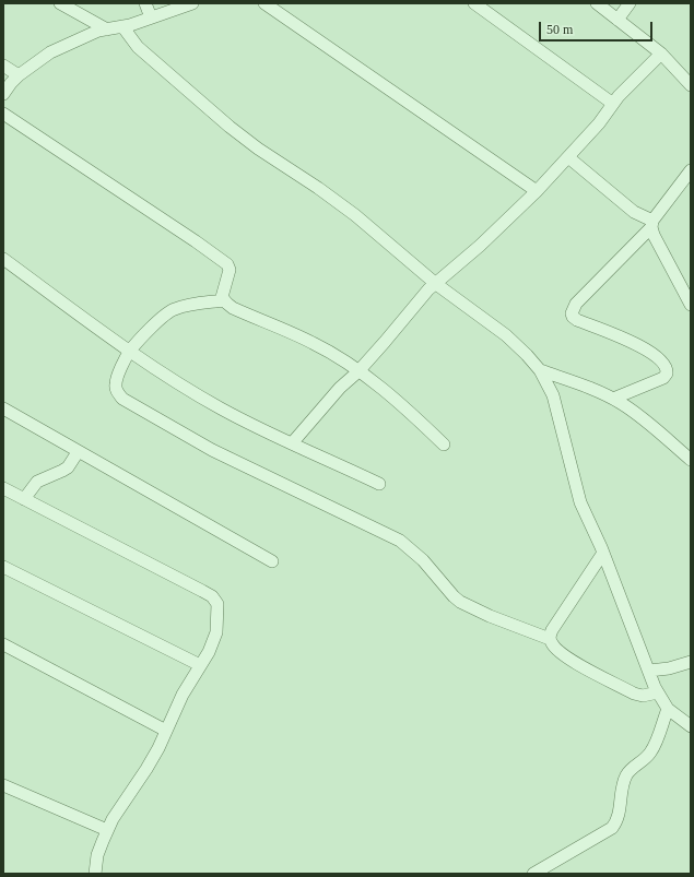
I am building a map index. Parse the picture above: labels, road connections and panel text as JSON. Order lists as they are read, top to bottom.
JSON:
{
  "scale_bar": "50 m"
}
